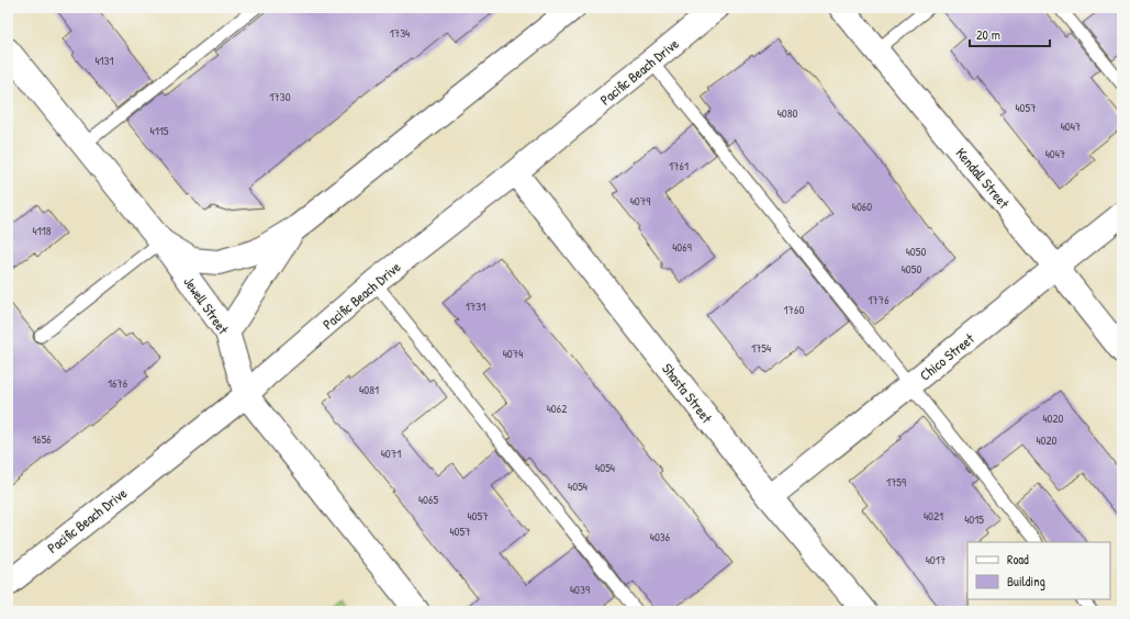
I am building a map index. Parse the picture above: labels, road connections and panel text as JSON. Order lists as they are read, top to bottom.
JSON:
{
  "streets": {
    "street": [
      "Pacific Beach Drive",
      "Kendall Street",
      "Jewell Street",
      "Chico Street",
      "Shasta Street"
    ]
  },
  "crossings": [
    ["Pacific Beach Drive", "Jewell Street"],
    ["Pacific Beach Drive", "Shasta Street"],
    ["Kendall Street", "Chico Street"],
    ["Chico Street", "Shasta Street"]
  ],
  "house_numbers": [
    "1734",
    "4131",
    "1730",
    "4057",
    "4080",
    "4047",
    "4115",
    "4047",
    "1761",
    "4079",
    "4060",
    "4118",
    "4069",
    "4050",
    "4050",
    "1776",
    "1731",
    "1760",
    "1754",
    "4074",
    "1676",
    "4081",
    "4062",
    "4020",
    "1656",
    "4020",
    "4071",
    "4054",
    "1759",
    "4054",
    "4065",
    "4057",
    "4021",
    "4015",
    "4057",
    "4036",
    "4017",
    "4039"
  ],
  "legend": ["Road", "Building"],
  "scale_bar": "20 m"
}
